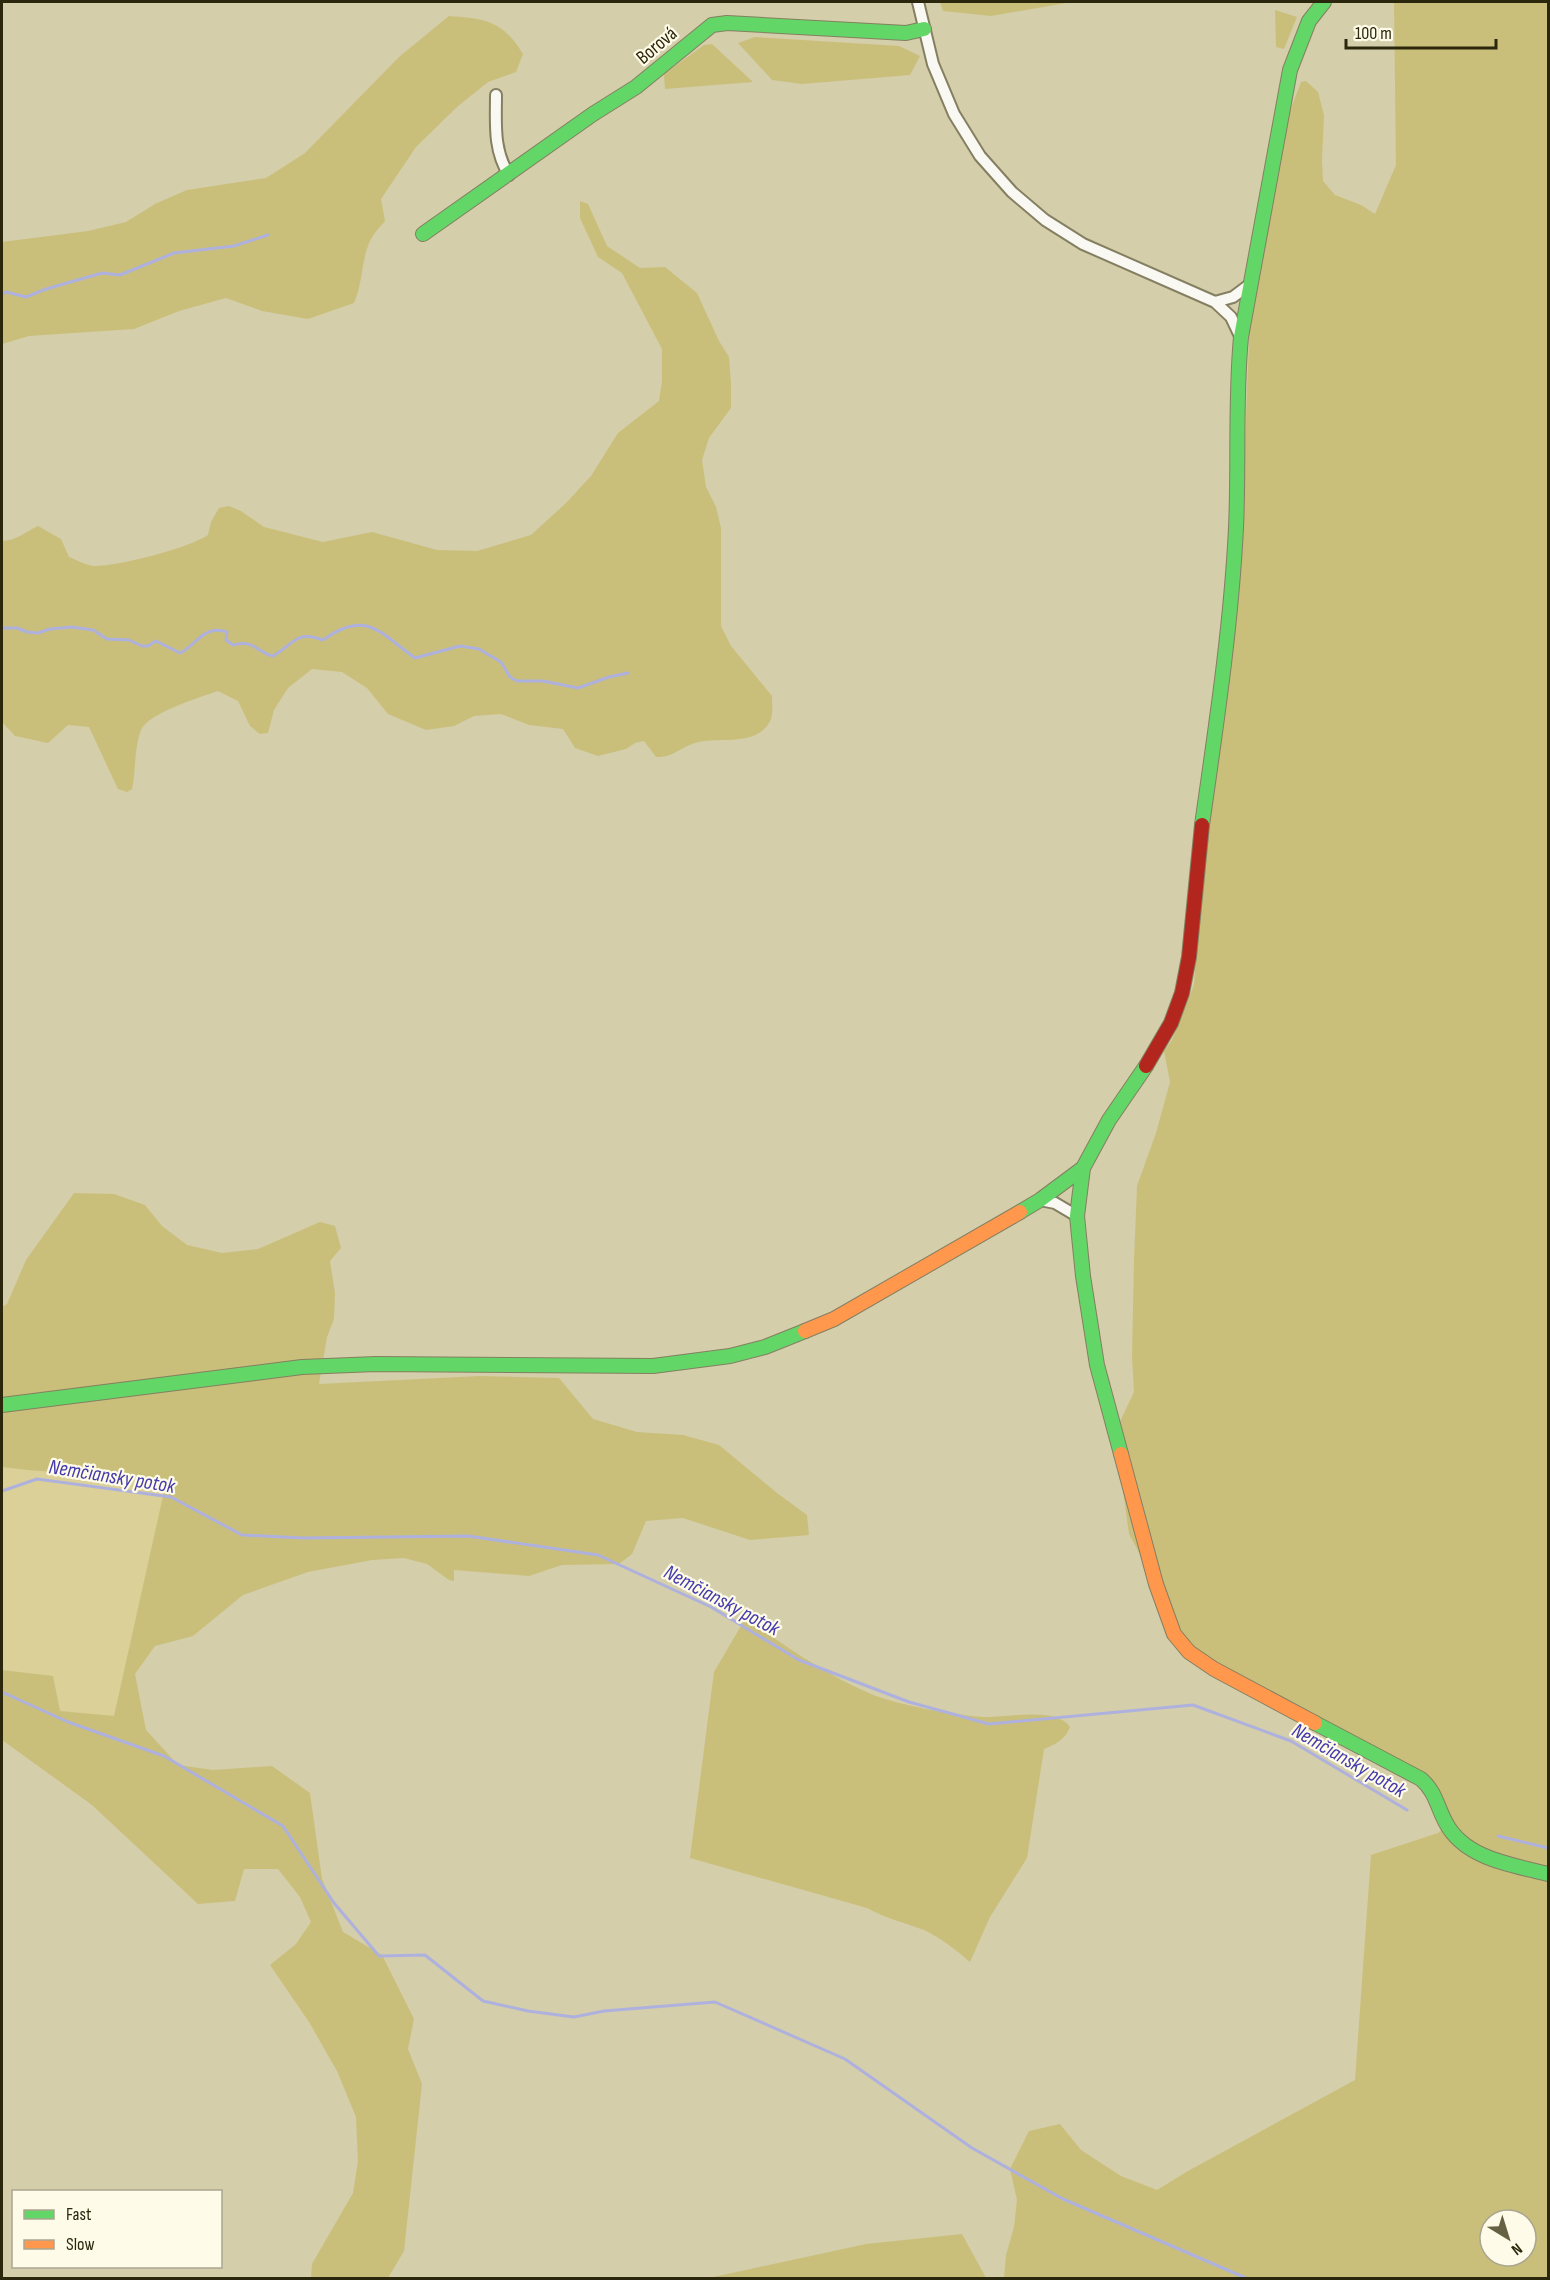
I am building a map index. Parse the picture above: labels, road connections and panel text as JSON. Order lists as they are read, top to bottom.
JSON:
{
  "streets": {
    "street": ["Borová"]
  },
  "water": ["Nemčiansky potok"],
  "legend": ["Fast", "Slow"],
  "scale_bar": "100 m",
  "north": "bottom right"
}
